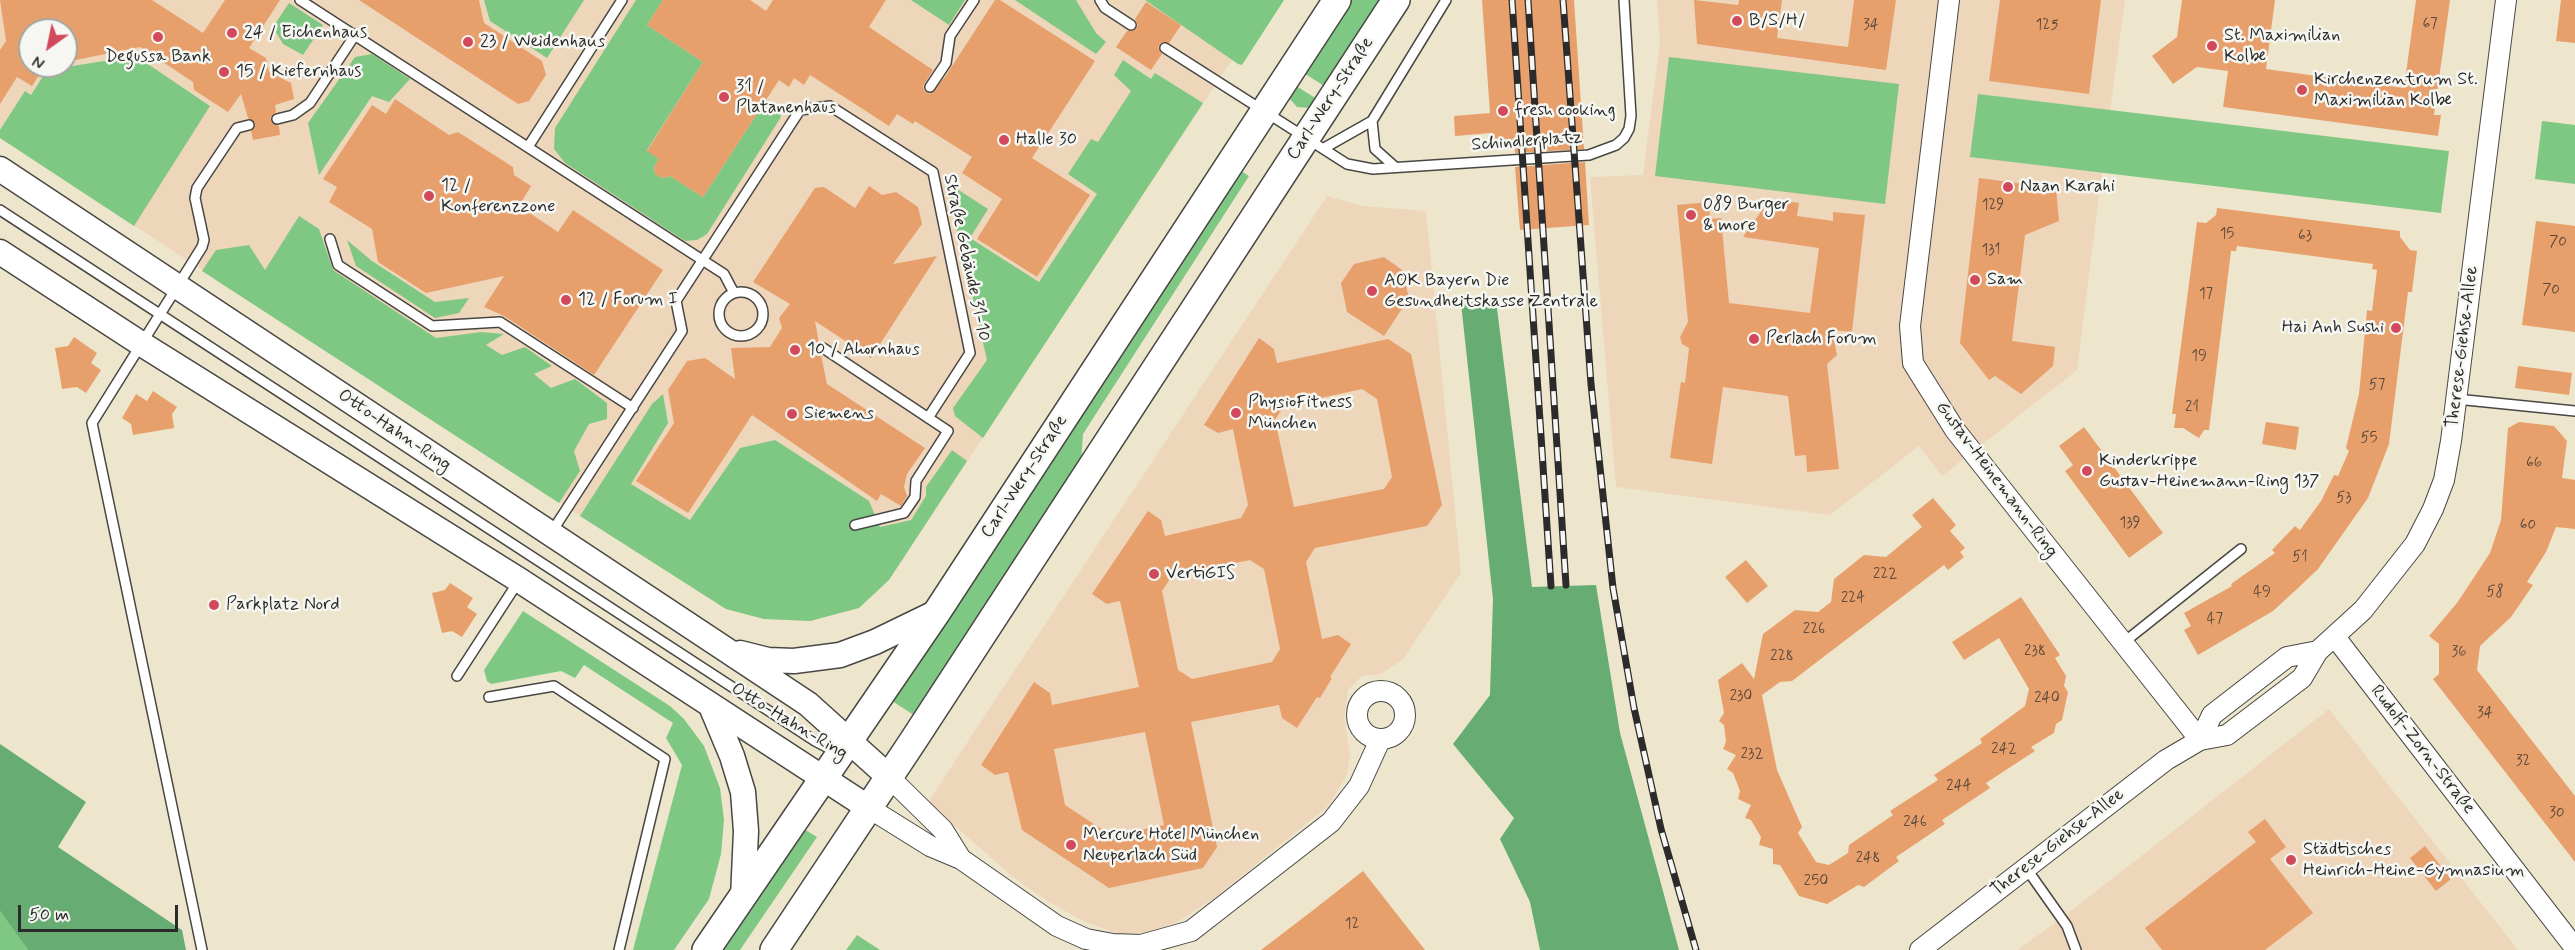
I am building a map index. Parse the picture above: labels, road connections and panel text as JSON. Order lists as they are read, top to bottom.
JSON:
{
  "streets": {
    "main road": ["Carl-Wery-Straße"],
    "street": [
      "Therese-Giehse-Allee",
      "Otto-Hahn-Ring",
      "Gustav-Heinemann-Ring",
      "Rudolf-Zorn-Straße"
    ],
    "lane": ["Schindlerplatz", "Straße Gebäude 31-10"]
  },
  "crossings": [
    ["Carl-Wery-Straße", "Schindlerplatz"],
    ["Carl-Wery-Straße", "Otto-Hahn-Ring"],
    ["Straße Gebäude 31-10", "Otto-Hahn-Ring"],
    ["Therese-Giehse-Allee", "Gustav-Heinemann-Ring"],
    ["Therese-Giehse-Allee", "Rudolf-Zorn-Straße"]
  ],
  "places": [
    "B/S/H/",
    "24 / Eichenhaus",
    "Degussa Bank",
    "23 / Weidenhaus",
    "St. Maximilian Kolbe",
    "15 / Kiefernhaus",
    "Kirchenzentrum St. Maximilian Kolbe",
    "31 / Platanenhaus",
    "fresh cooking",
    "Halle 30",
    "Naan Karahi",
    "12 / Konferenzzone",
    "089 Burger & more",
    "Sam",
    "AOK Bayern Die Gesundheitskasse Zentrale",
    "12 / Forum I",
    "Hai Anh Sushi",
    "Perlach Forum",
    "10 / Ahornhaus",
    "PhysioFitness München",
    "Siemens",
    "Kinderkrippe Gustav-Heinemann-Ring 137",
    "VertiGIS",
    "Parkplatz Nord",
    "Mercure Hotel München Neuperlach Süd",
    "Städtisches Heinrich-Heine-Gymnasium"
  ],
  "house_numbers": [
    "67",
    "34",
    "125",
    "129",
    "15",
    "63",
    "70",
    "131",
    "70",
    "17",
    "19",
    "57",
    "21",
    "55",
    "66",
    "53",
    "139",
    "60",
    "51",
    "222",
    "49",
    "58",
    "224",
    "47",
    "226",
    "238",
    "36",
    "228",
    "230",
    "240",
    "34",
    "242",
    "232",
    "32",
    "244",
    "30",
    "246",
    "248",
    "250",
    "12"
  ],
  "scale_bar": "50 m",
  "north": "bottom left"
}
